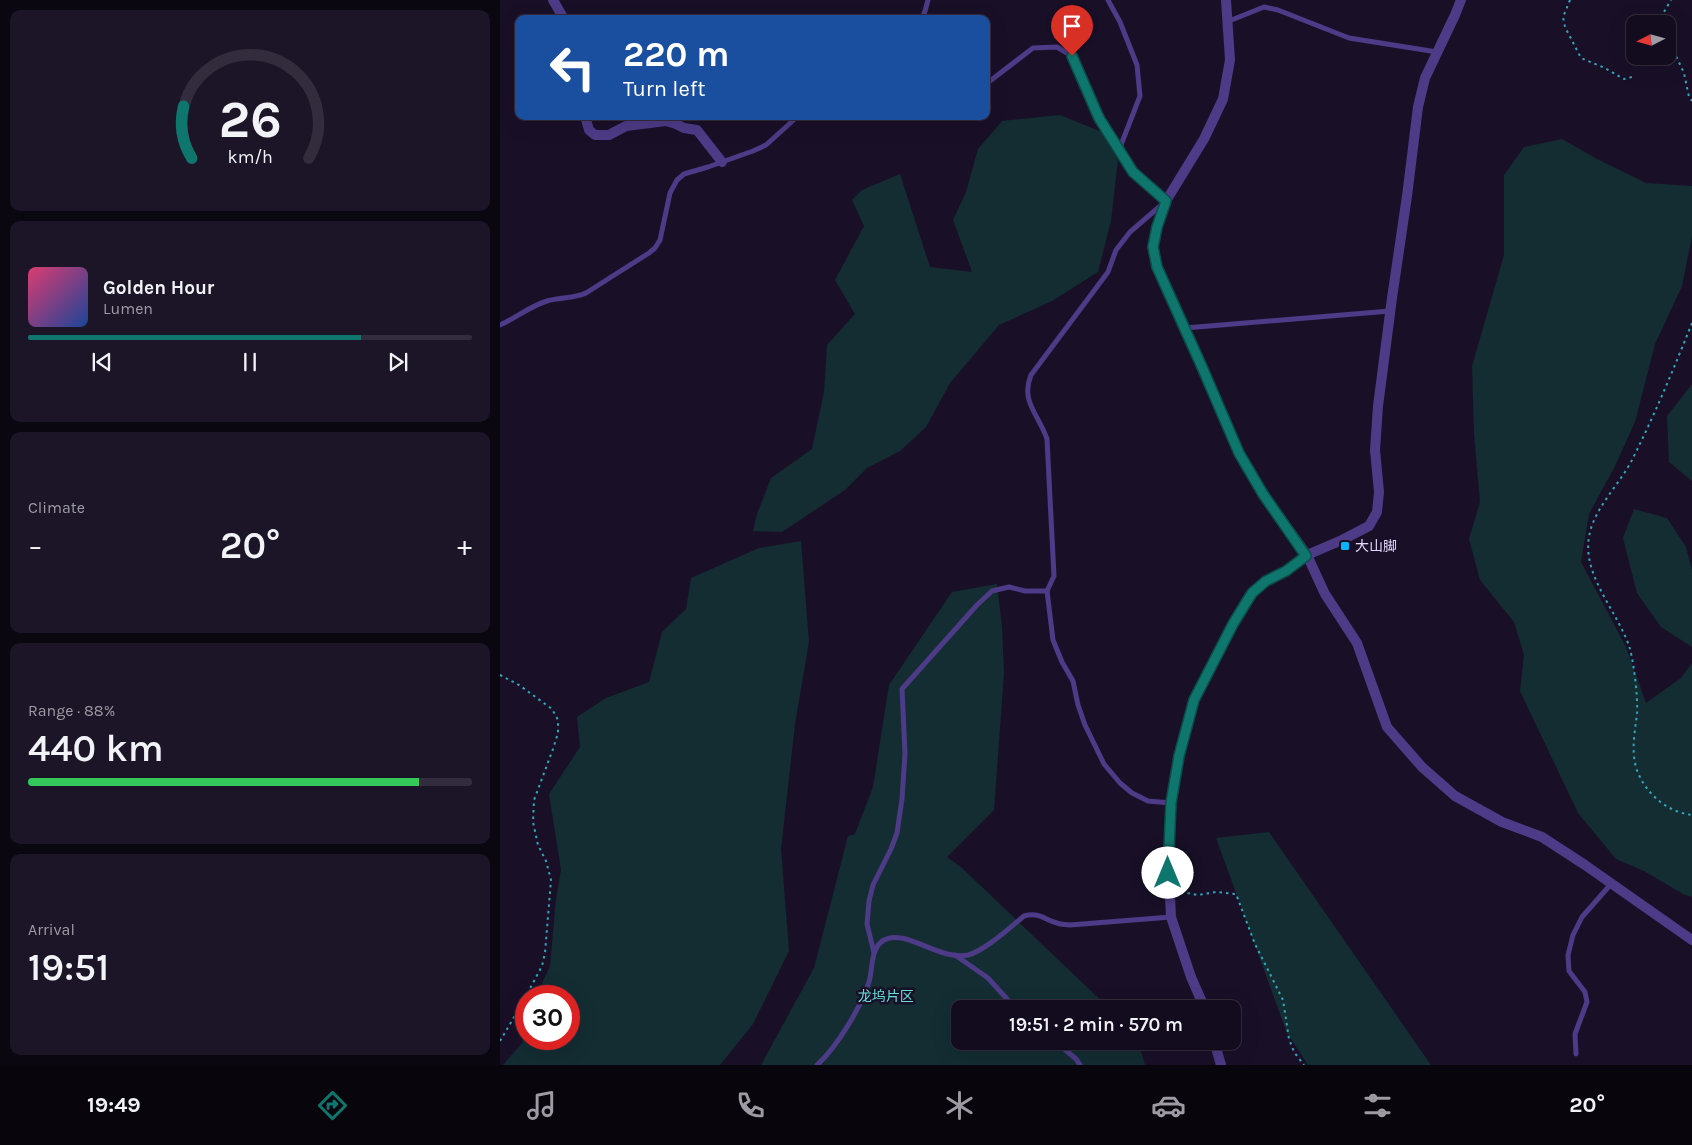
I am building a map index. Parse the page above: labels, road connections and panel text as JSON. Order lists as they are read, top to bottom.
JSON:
{
  "parks": ["龙坞片区"],
  "places": {
    "transit": ["大山脚"]
  },
  "north": "left",
  "page": {
    "turn": ["220 m", "Turn left"],
    "song": ["Golden Hour", "Lumen"],
    "tile": [
      "Climate",
      ["Range · 88%", "440 km"],
      ["Arrival", "19:51"]
    ],
    "heat": ["−", "20°", "+"],
    "limit": "30",
    "trip": "19:51 · 2 min · 570 m",
    "tabs": ["19:49", "20°"],
    "gauge": ["26", "km/h"]
  }
}
